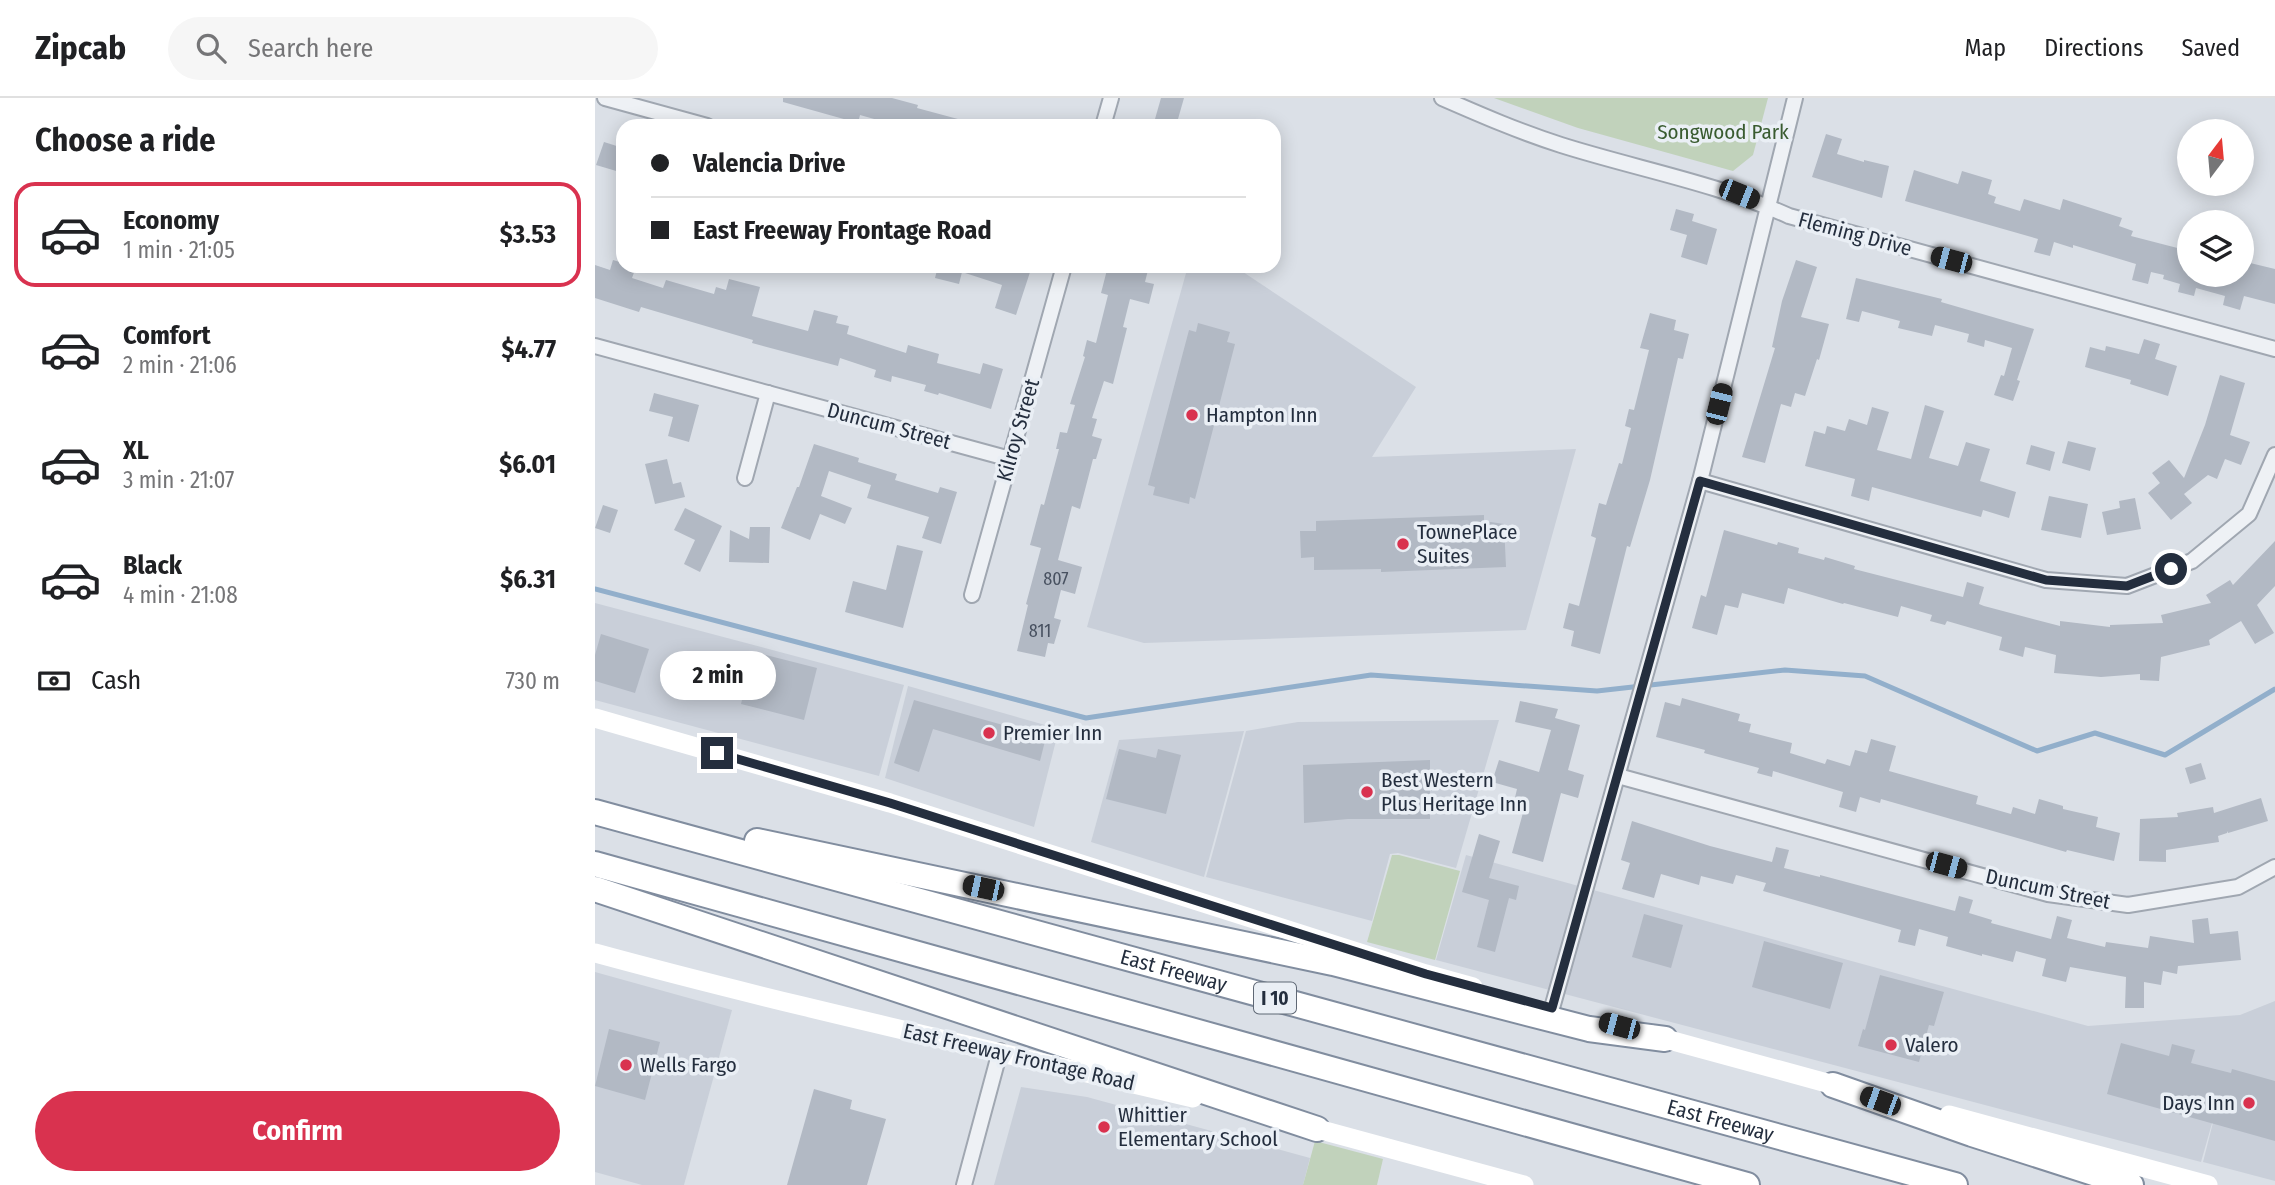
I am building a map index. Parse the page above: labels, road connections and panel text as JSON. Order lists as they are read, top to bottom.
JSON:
{
  "streets": {
    "highway": ["East Freeway", "I 10"],
    "main road": ["East Freeway Frontage Road"],
    "street": ["Fleming Drive", "Duncum Street", "Kilroy Street"]
  },
  "crossings": [
    ["Duncum Street", "Kilroy Street"]
  ],
  "parks": ["Songwood Park"],
  "places": [
    "Hampton Inn",
    "TownePlace Suites",
    "Premier Inn",
    "Best Western Plus Heritage Inn",
    "Valero",
    "Wells Fargo",
    "Days Inn",
    "Whittier Elementary School"
  ],
  "house_numbers": ["807", "811"],
  "north": "top",
  "page": {
    "header": "Zipcab",
    "search": "Search here",
    "nav": ["Map", "Directions", "Saved"],
    "heading": "Choose a ride",
    "banner": ["Valencia Drive", "East Freeway Frontage Road"],
    "list": [
      {
        "name": "Economy",
        "note": "1 min · 21:05",
        "value": "$3.53"
      },
      {
        "name": "Comfort",
        "note": "2 min · 21:06",
        "value": "$4.77"
      },
      {
        "name": "XL",
        "note": "3 min · 21:07",
        "value": "$6.01"
      },
      {
        "name": "Black",
        "note": "4 min · 21:08",
        "value": "$6.31"
      }
    ],
    "pay": ["Cash", "730 m"],
    "bubble": "2 min",
    "buttons": "Confirm"
  }
}
